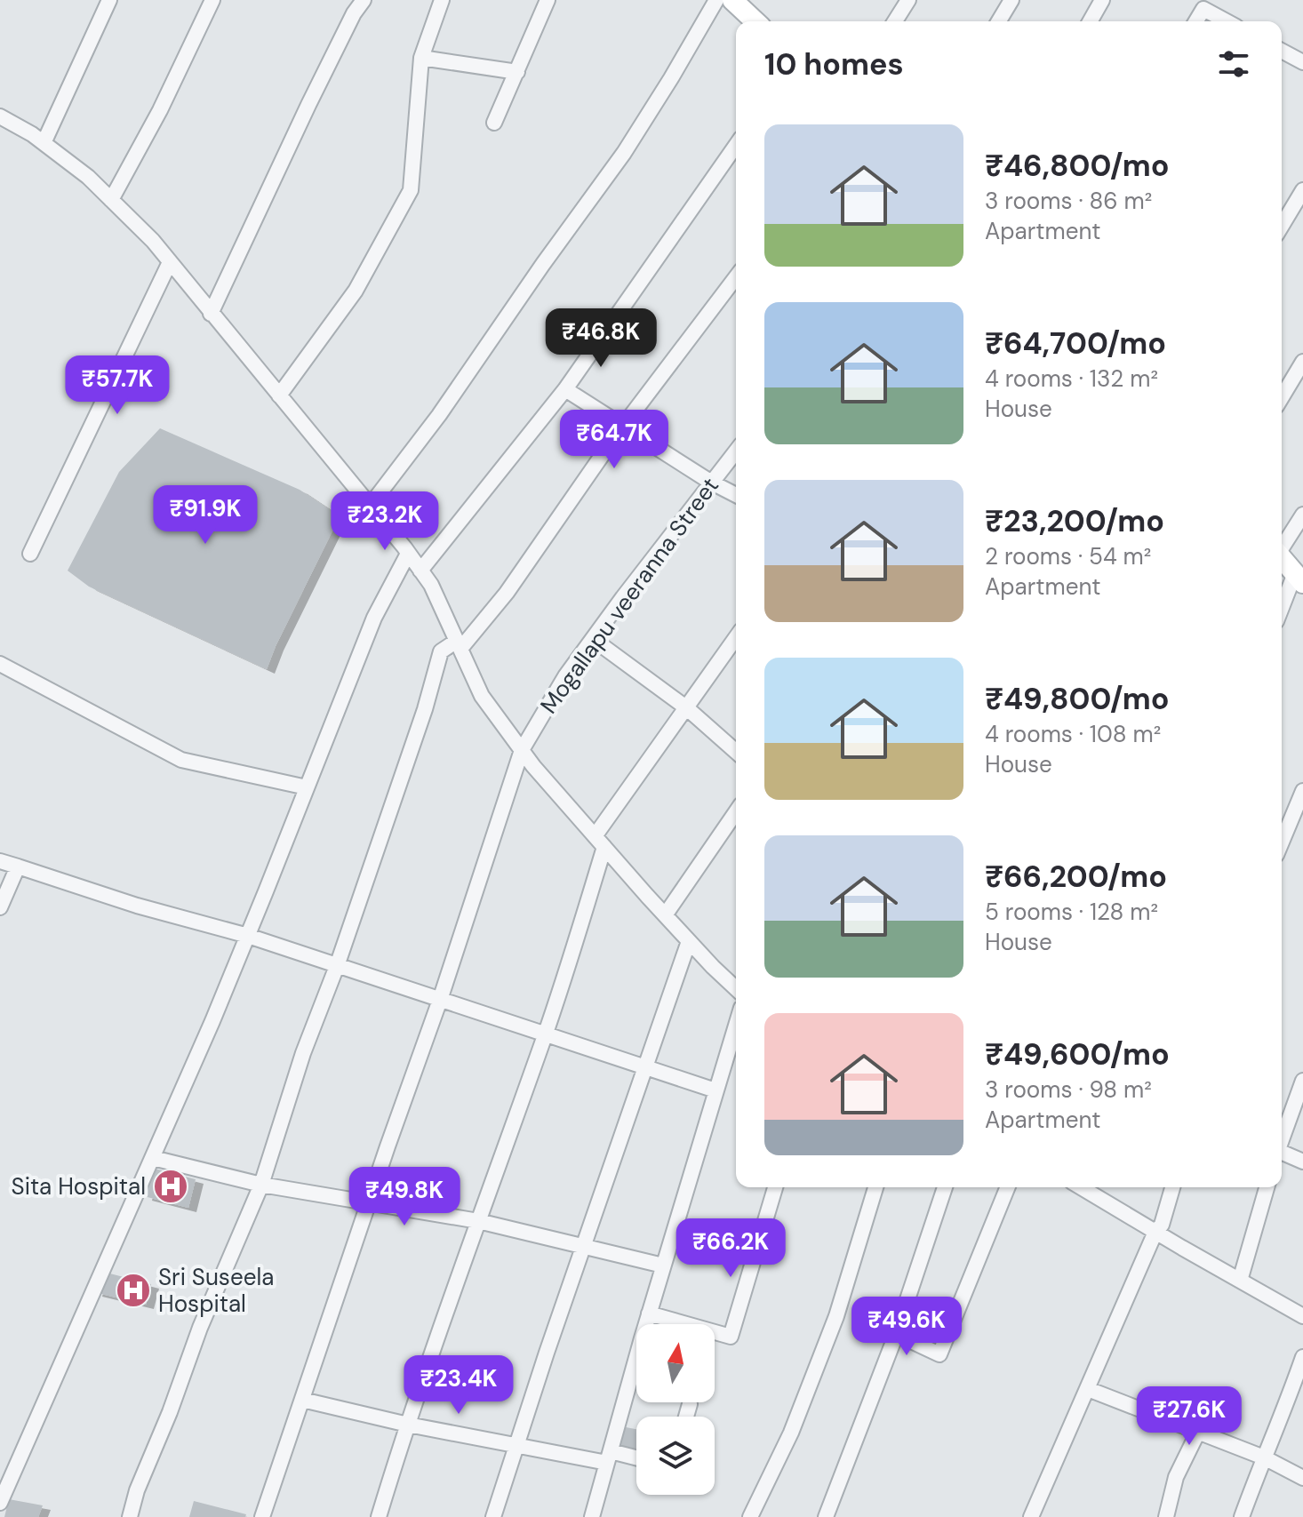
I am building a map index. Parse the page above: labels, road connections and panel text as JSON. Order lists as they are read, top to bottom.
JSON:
{
  "streets": {
    "street": ["Mogallapu veeranna Street"]
  },
  "places": {
    "hospital": ["Sita Hospital", "Sri Suseela Hospital"]
  },
  "north": "top",
  "page": {
    "heading": "10 homes",
    "list": [
      {
        "name": "₹46,800/mo",
        "note": "3 rooms · 86 m² · Apartment"
      },
      {
        "name": "₹64,700/mo",
        "note": "4 rooms · 132 m² · House"
      },
      {
        "name": "₹23,200/mo",
        "note": "2 rooms · 54 m² · Apartment"
      },
      {
        "name": "₹49,800/mo",
        "note": "4 rooms · 108 m² · House"
      },
      {
        "name": "₹66,200/mo",
        "note": "5 rooms · 128 m² · House"
      },
      {
        "name": "₹49,600/mo",
        "note": "3 rooms · 98 m² · Apartment"
      }
    ],
    "price": [
      "₹46.8K",
      "₹57.7K",
      "₹64.7K",
      "₹91.9K",
      "₹23.2K",
      "₹49.8K",
      "₹66.2K",
      "₹49.6K",
      "₹23.4K",
      "₹27.6K"
    ]
  }
}
